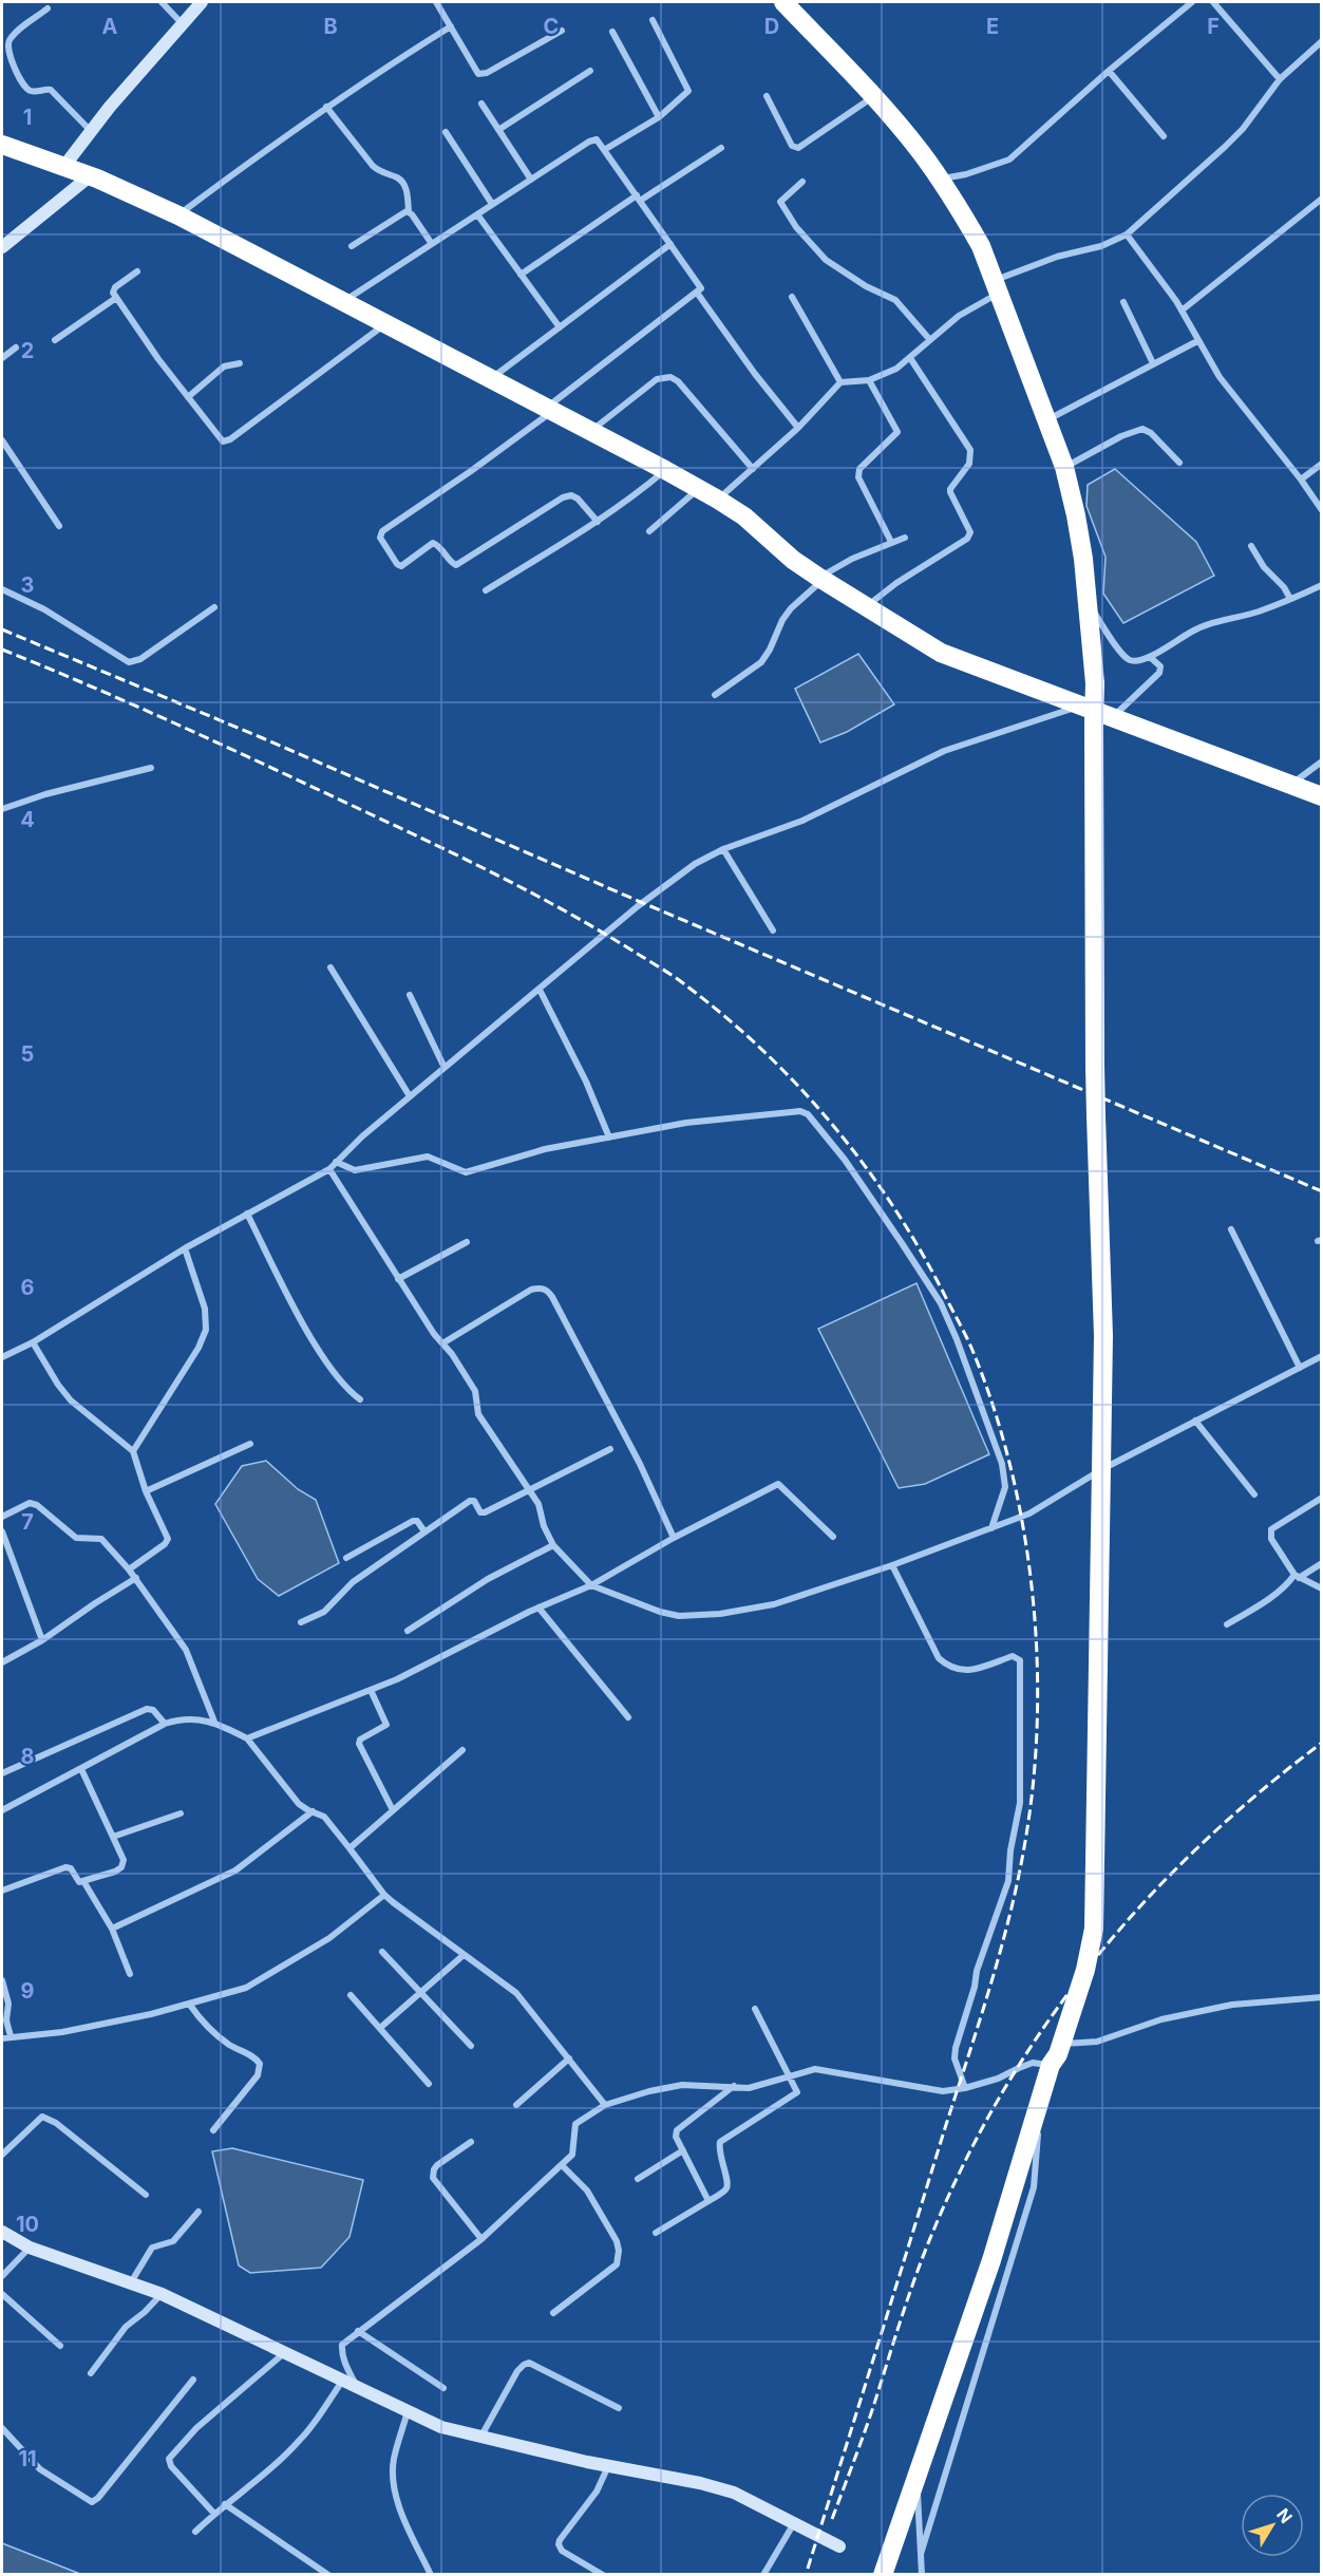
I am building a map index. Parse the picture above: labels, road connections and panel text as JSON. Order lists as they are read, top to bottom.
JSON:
{
  "north": "top right",
  "grid": {
    "columns": [
      "A",
      "B",
      "C",
      "D",
      "E",
      "F"
    ],
    "rows": [
      "1",
      "2",
      "3",
      "4",
      "5",
      "6",
      "7",
      "8",
      "9",
      "10",
      "11"
    ]
  }
}
